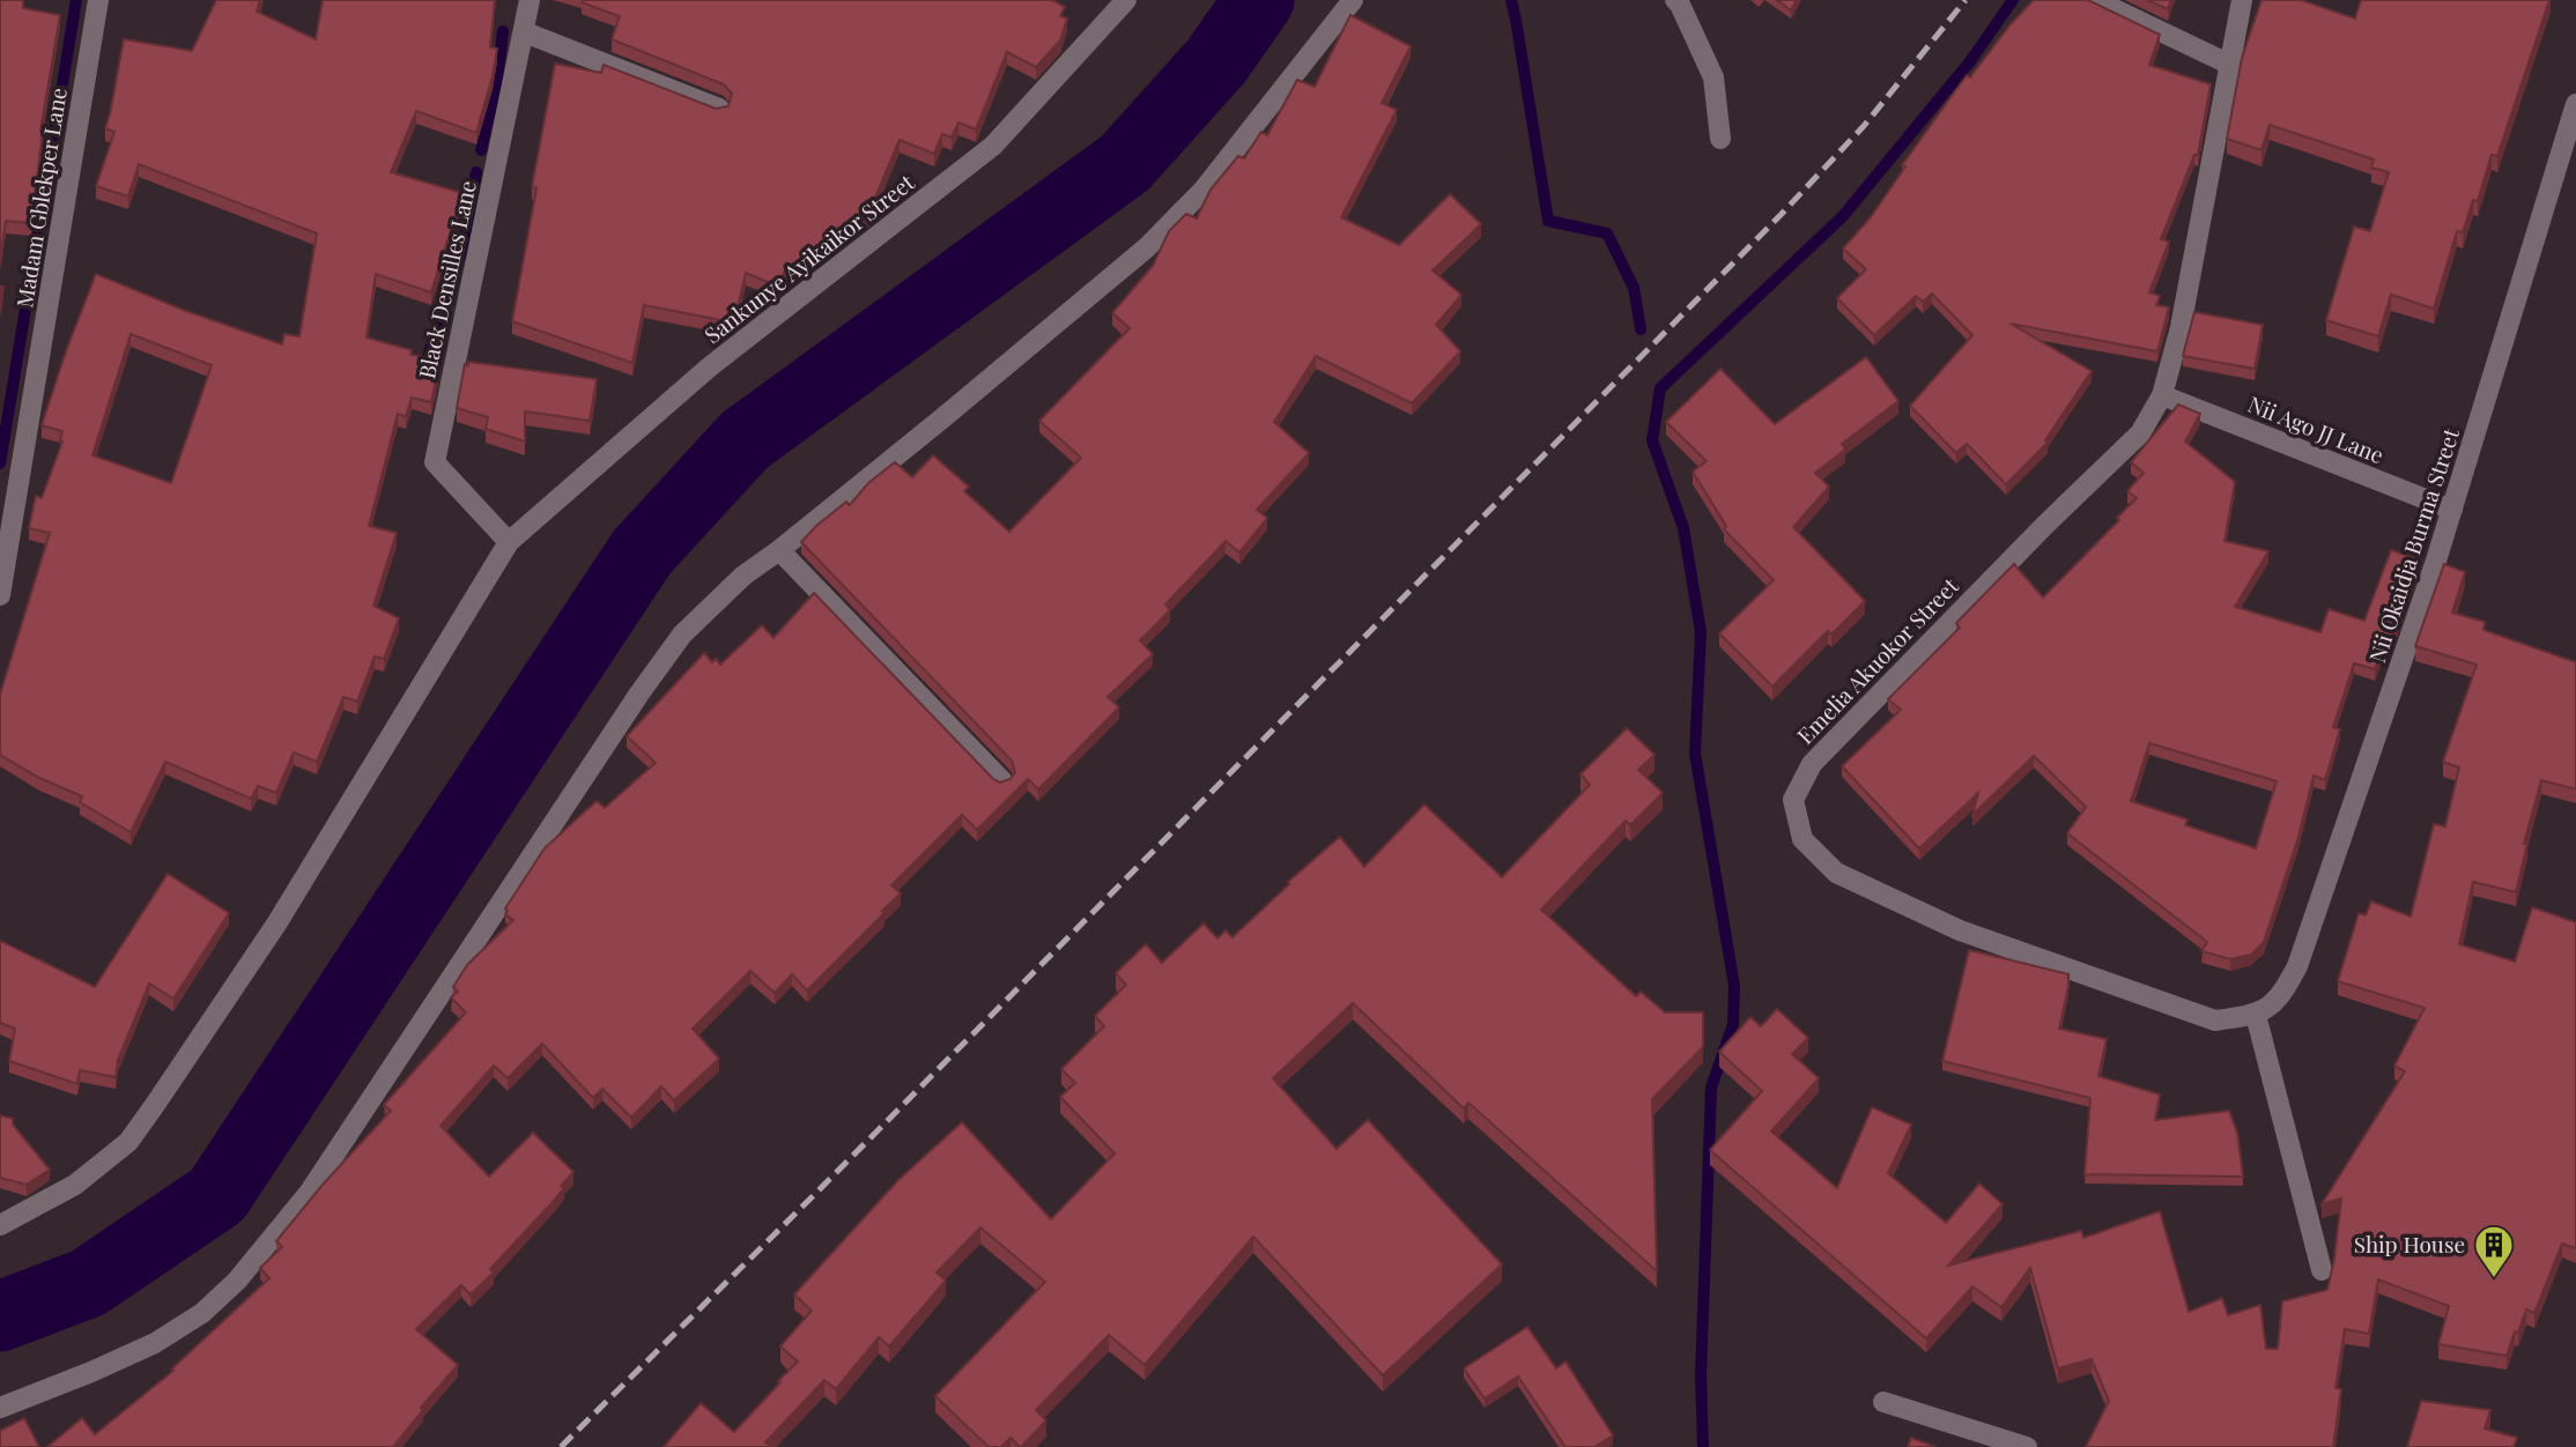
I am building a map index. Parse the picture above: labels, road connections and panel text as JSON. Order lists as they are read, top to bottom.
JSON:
{
  "streets": {
    "street": [
      "Madam Gblekper Lane",
      "Sankunye Ayikaikor Street",
      "Black Densilles Lane",
      "Nii Ago JJ Lane",
      "Nii Okaidja Burma Street",
      "Emelia Akuokor Street"
    ]
  },
  "crossings": [
    ["Sankunye Ayikaikor Street", "Black Densilles Lane"],
    ["Nii Ago JJ Lane", "Nii Okaidja Burma Street"],
    ["Nii Ago JJ Lane", "Emelia Akuokor Street"],
    ["Nii Okaidja Burma Street", "Emelia Akuokor Street"]
  ],
  "places": {
    "building": ["Ship House"]
  }
}
